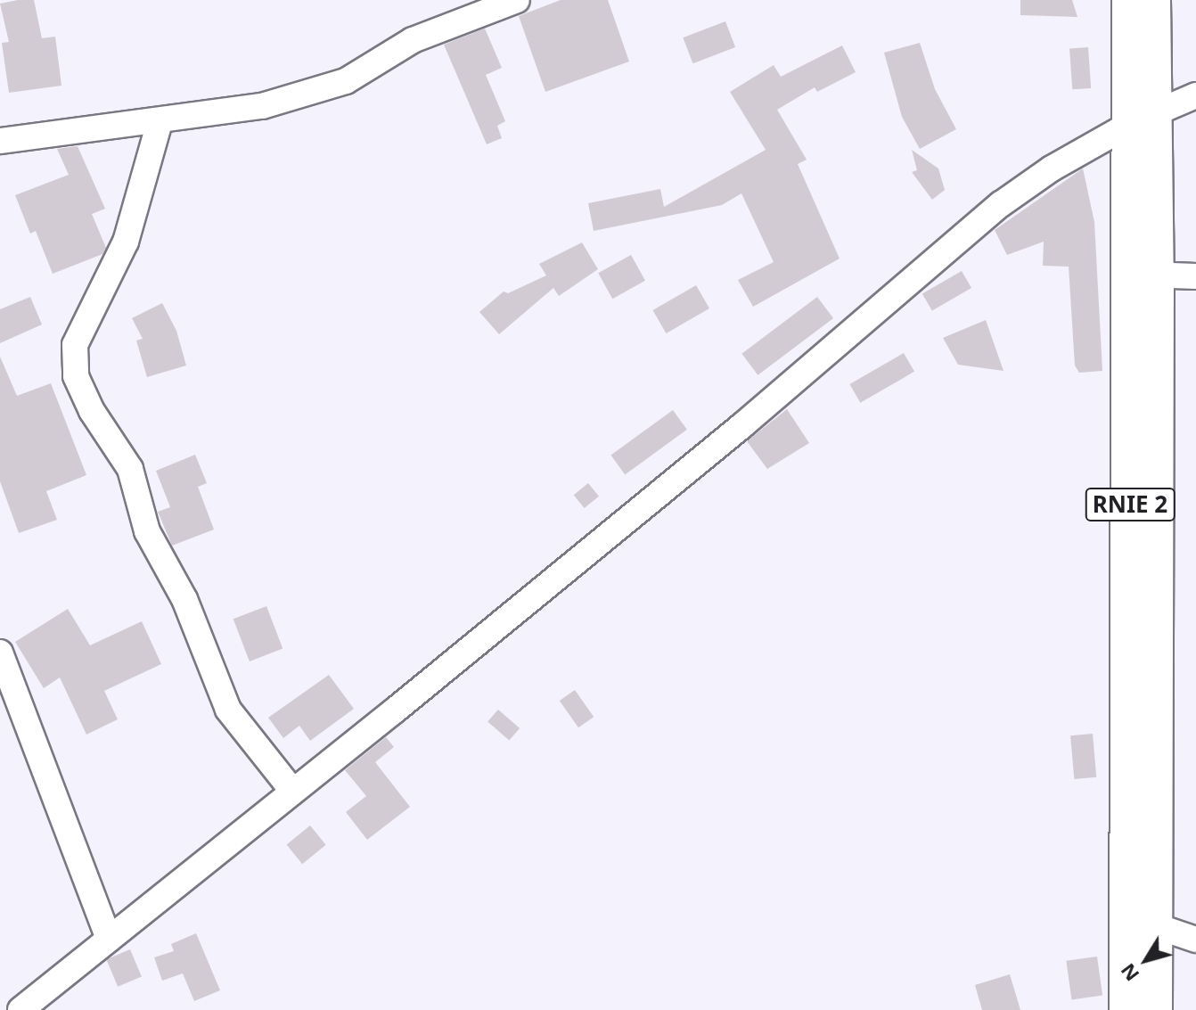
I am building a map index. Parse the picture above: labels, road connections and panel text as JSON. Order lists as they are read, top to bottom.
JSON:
{
  "streets": {
    "highway": ["RNIE 2"]
  },
  "north": "bottom left"
}
